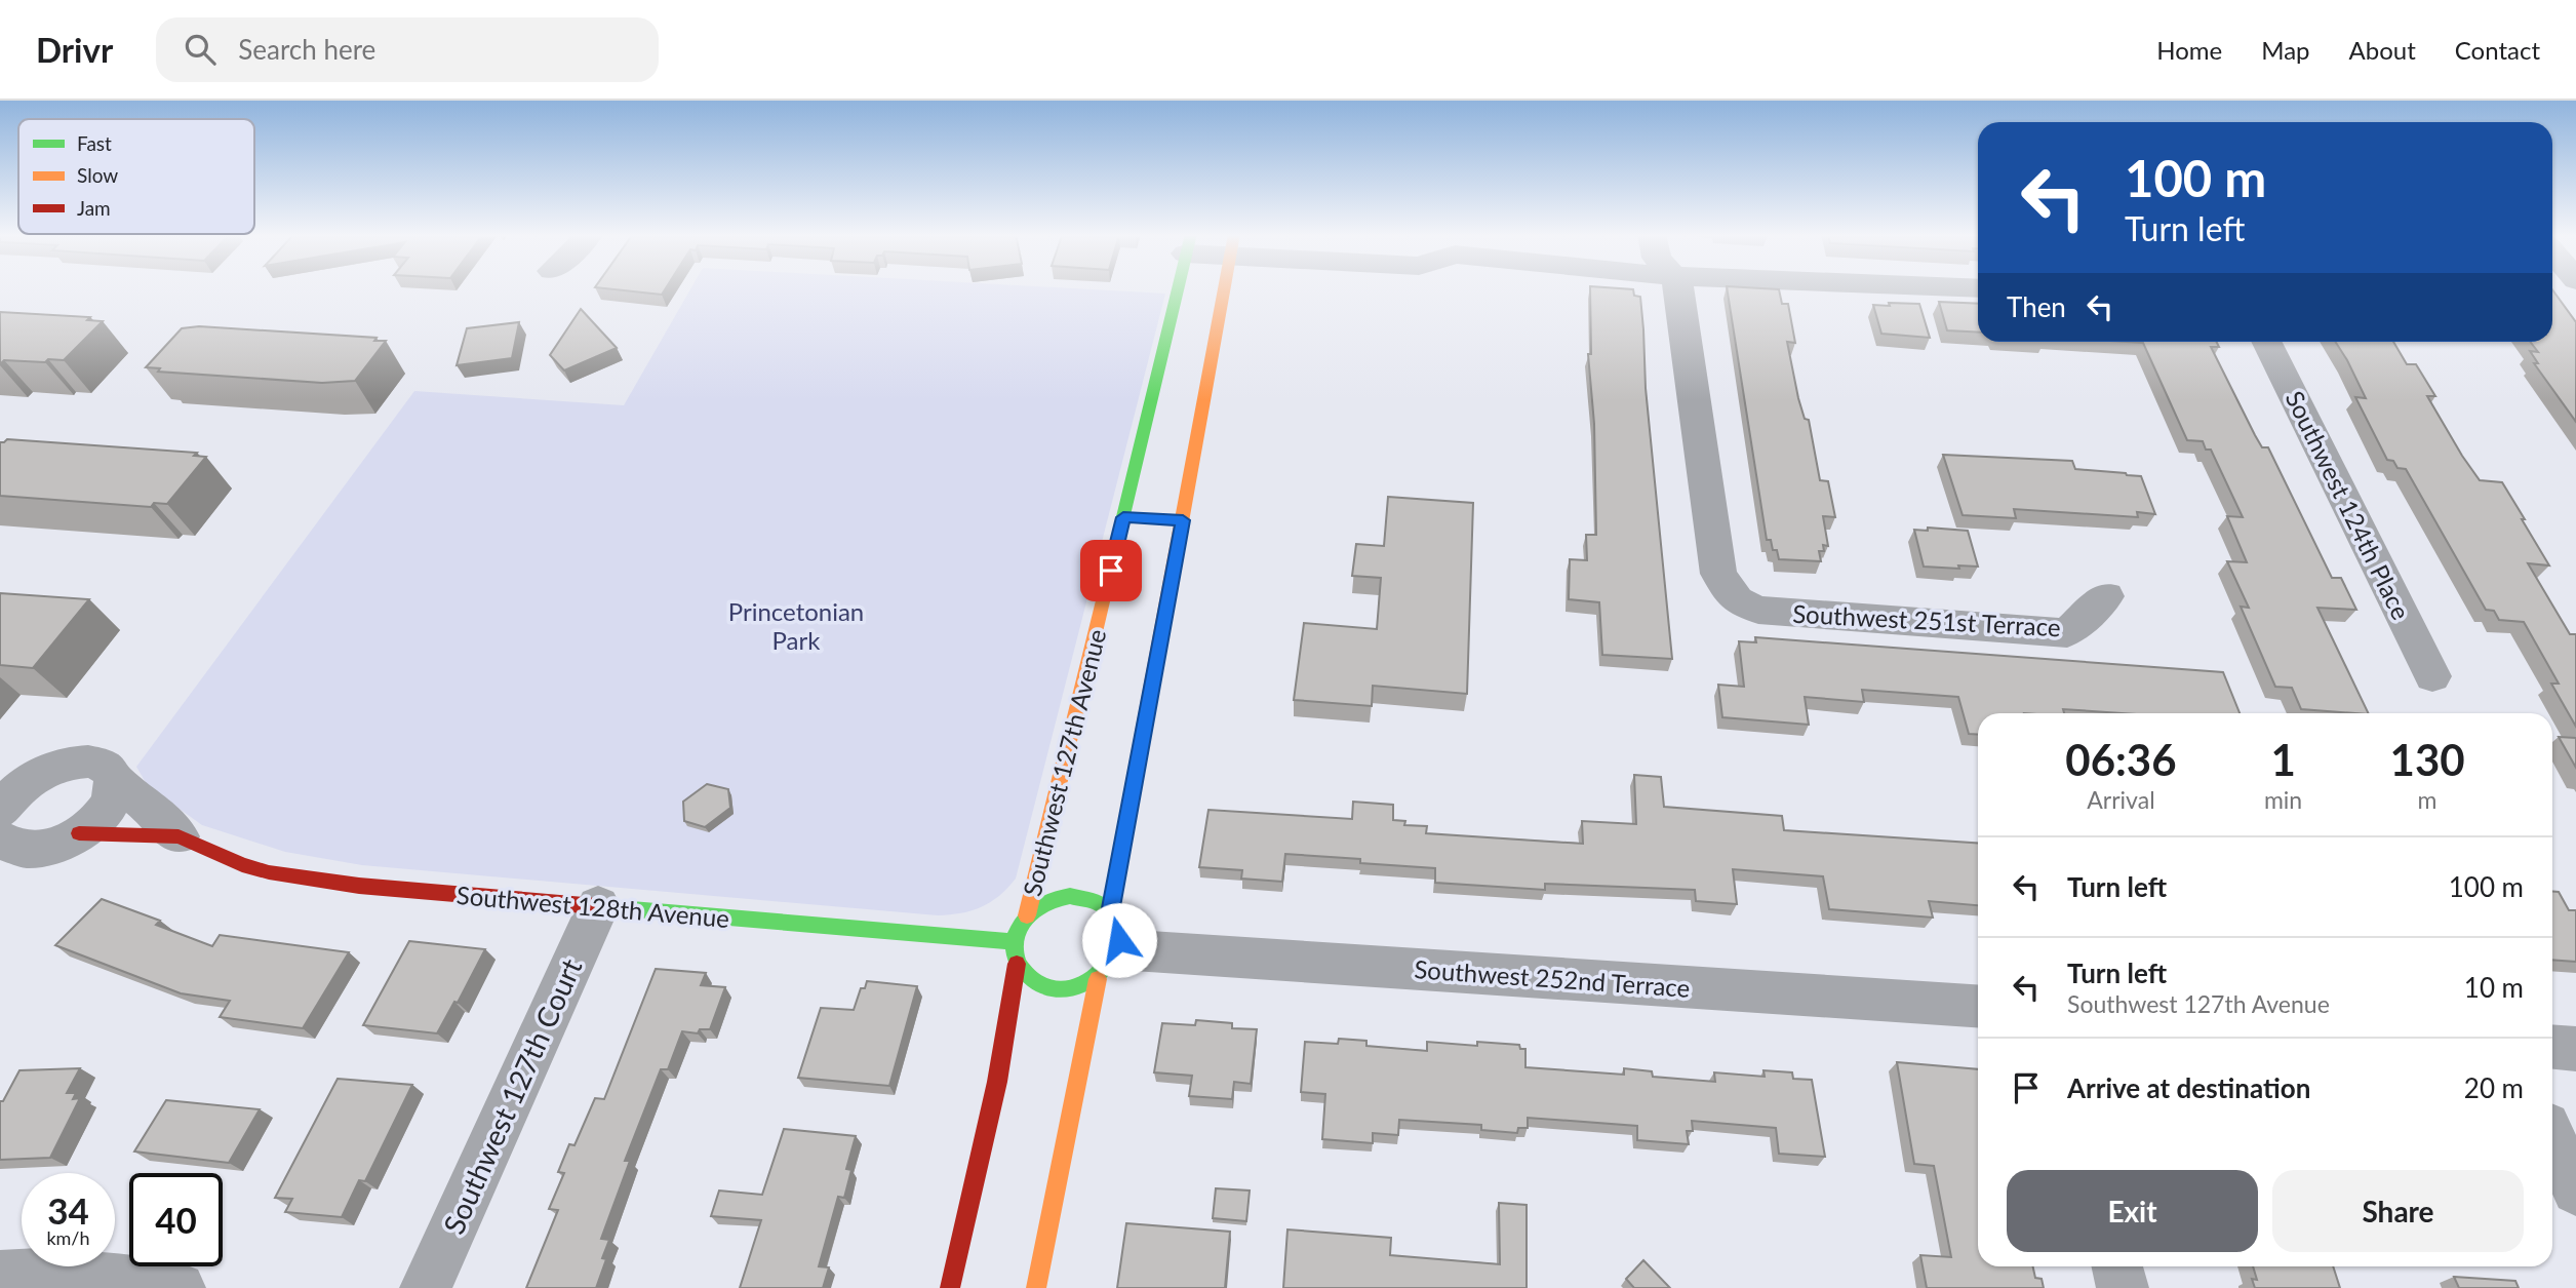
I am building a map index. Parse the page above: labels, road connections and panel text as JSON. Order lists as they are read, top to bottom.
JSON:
{
  "streets": {
    "street": [
      "Southwest 124th Place",
      "Southwest 251st Terrace",
      "Southwest 127th Avenue",
      "Southwest 128th Avenue",
      "Southwest 252nd Terrace",
      "Southwest 127th Court"
    ]
  },
  "crossings": [
    ["Southwest 127th Avenue", "Southwest 128th Avenue"],
    ["Southwest 127th Avenue", "Southwest 252nd Terrace"],
    ["Southwest 128th Avenue", "Southwest 252nd Terrace"],
    ["Southwest 128th Avenue", "Southwest 127th Court"]
  ],
  "parks": ["Princetonian Park"],
  "legend": ["Fast", "Slow", "Jam"],
  "page": {
    "header": "Drivr",
    "search": "Search here",
    "nav": [
      "Home",
      "Map",
      "About",
      "Contact"
    ],
    "turn": ["100 m", "Turn left"],
    "then": "Then",
    "eta": [
      "06:36",
      "Arrival",
      "1",
      "min",
      "130",
      "m"
    ],
    "list": [
      {
        "name": "Turn left",
        "value": "100 m"
      },
      {
        "name": "Turn left",
        "note": "Southwest 127th Avenue",
        "value": "10 m"
      },
      {
        "name": "Arrive at destination",
        "value": "20 m"
      }
    ],
    "buttons": ["Exit", "Share"],
    "speed": "34 km/h",
    "limit": "40"
  }
}
